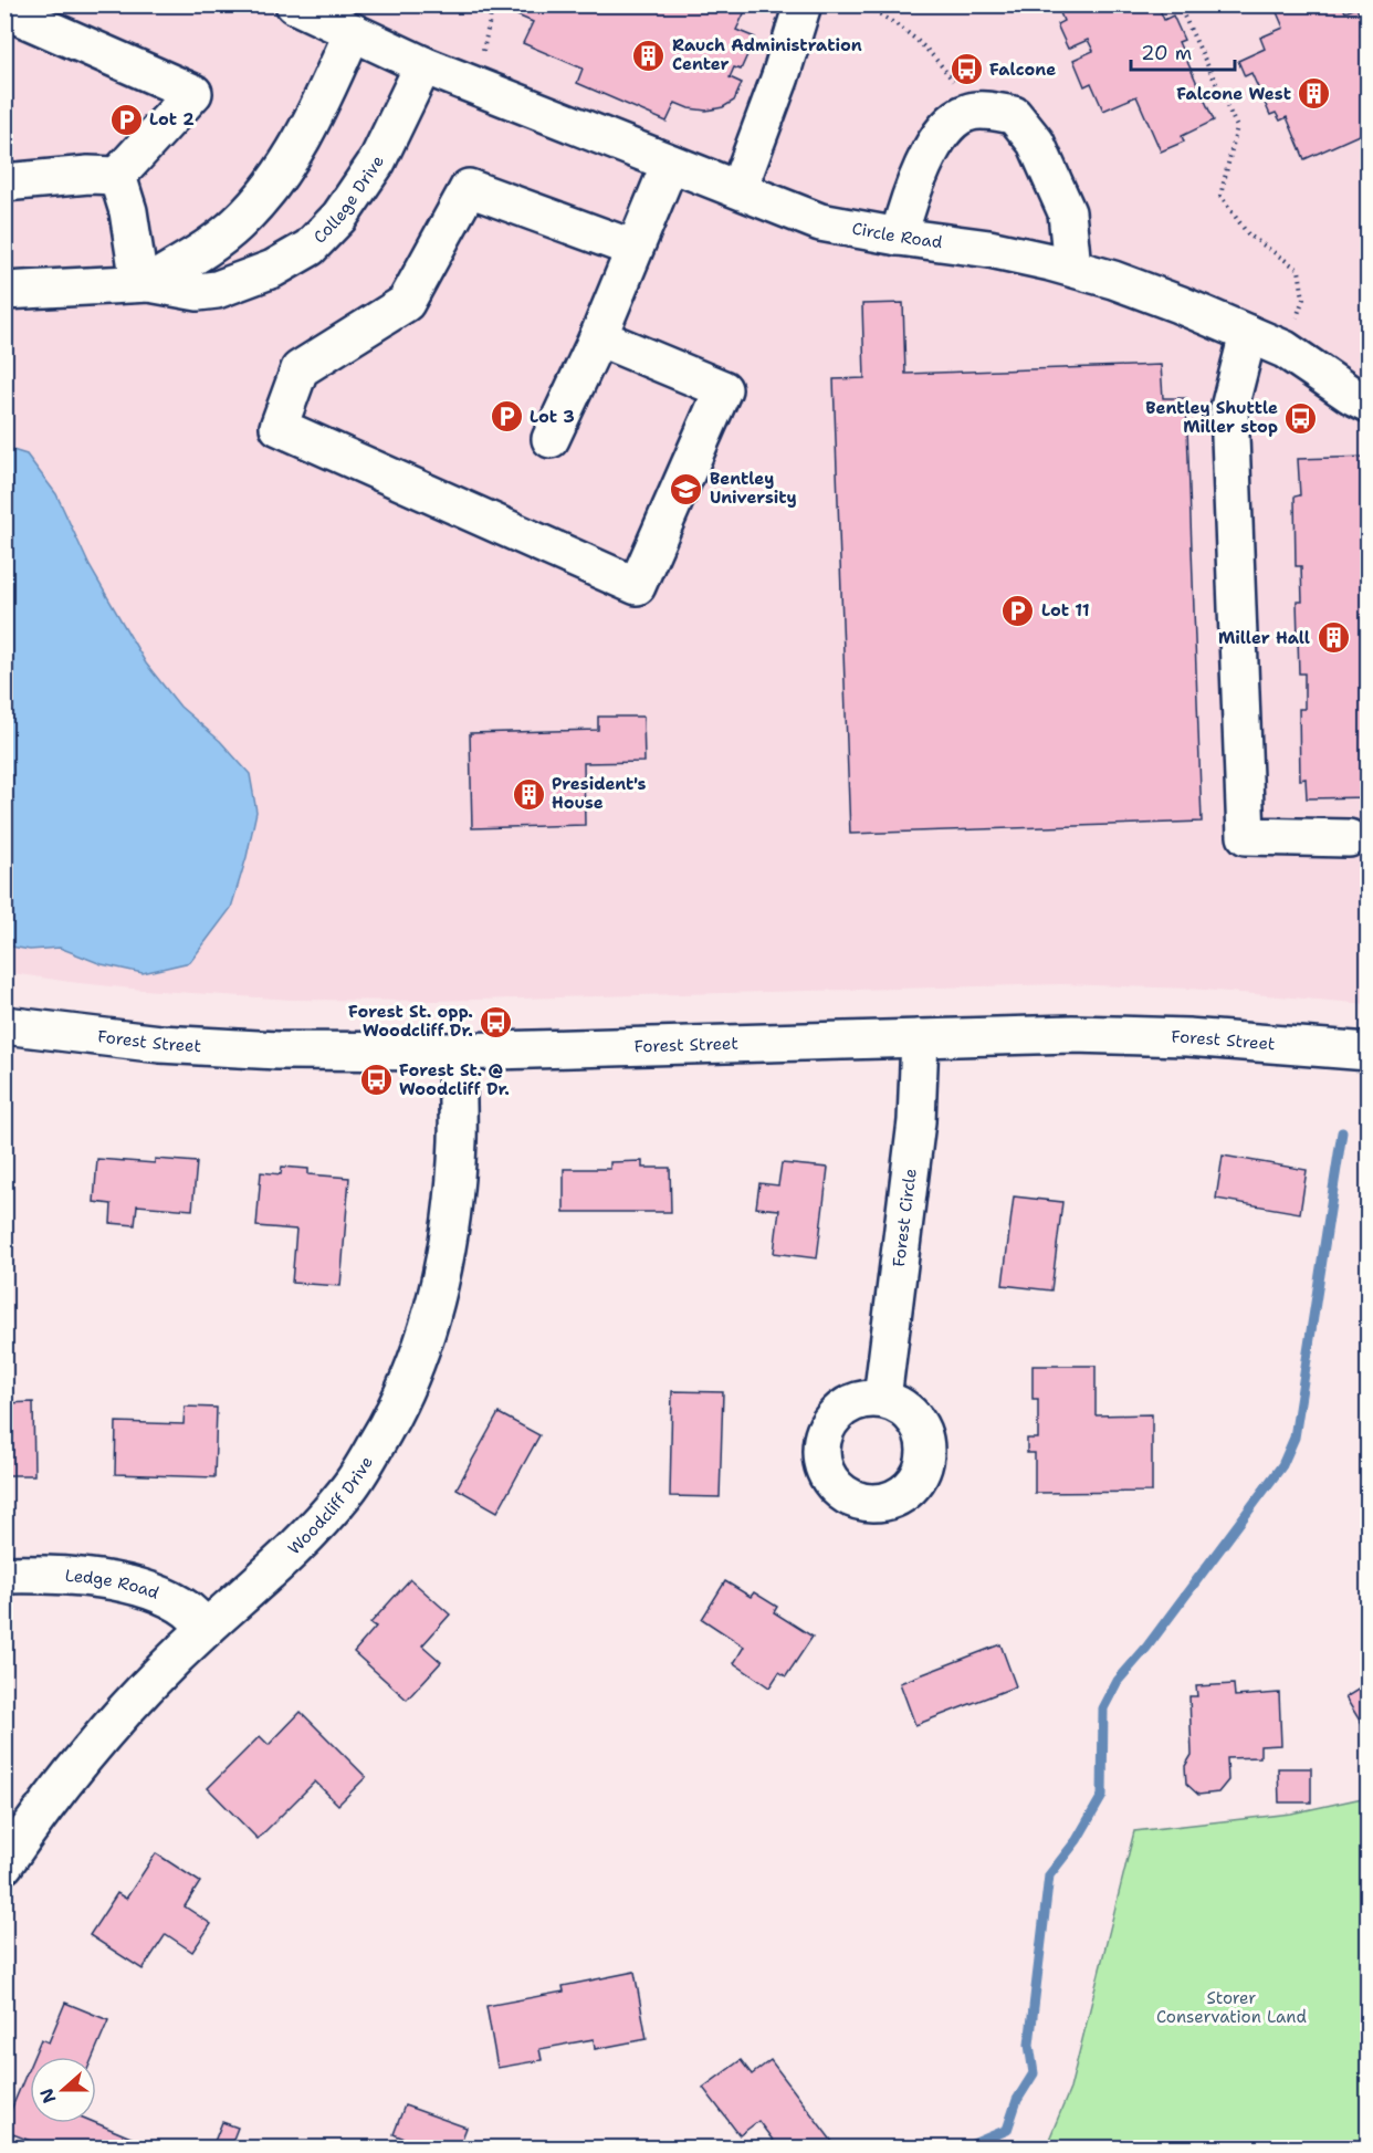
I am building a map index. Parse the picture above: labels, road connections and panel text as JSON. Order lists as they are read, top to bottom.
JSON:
{
  "streets": {
    "street": [
      "College Drive",
      "Circle Road",
      "Forest Street",
      "Forest Circle",
      "Woodcliff Drive",
      "Ledge Road"
    ]
  },
  "crossings": [
    ["College Drive", "Circle Road"],
    ["Forest Street", "Forest Circle"],
    ["Forest Street", "Woodcliff Drive"],
    ["Woodcliff Drive", "Ledge Road"]
  ],
  "parks": ["Storer Conservation Land"],
  "places": {
    "building": [
      "Rauch Administration Center",
      "Falcone West",
      "Miller Hall",
      "President's House"
    ],
    "bus stop": [
      "Falcone",
      "Bentley Shuttle Miller stop",
      "Forest St. opp. Woodcliff Dr.",
      "Forest St. @ Woodcliff Dr."
    ],
    "parking": ["Lot 2", "Lot 3", "Lot 11"],
    "school or university": ["Bentley University"]
  },
  "scale_bar": "20 m",
  "north": "left"
}
